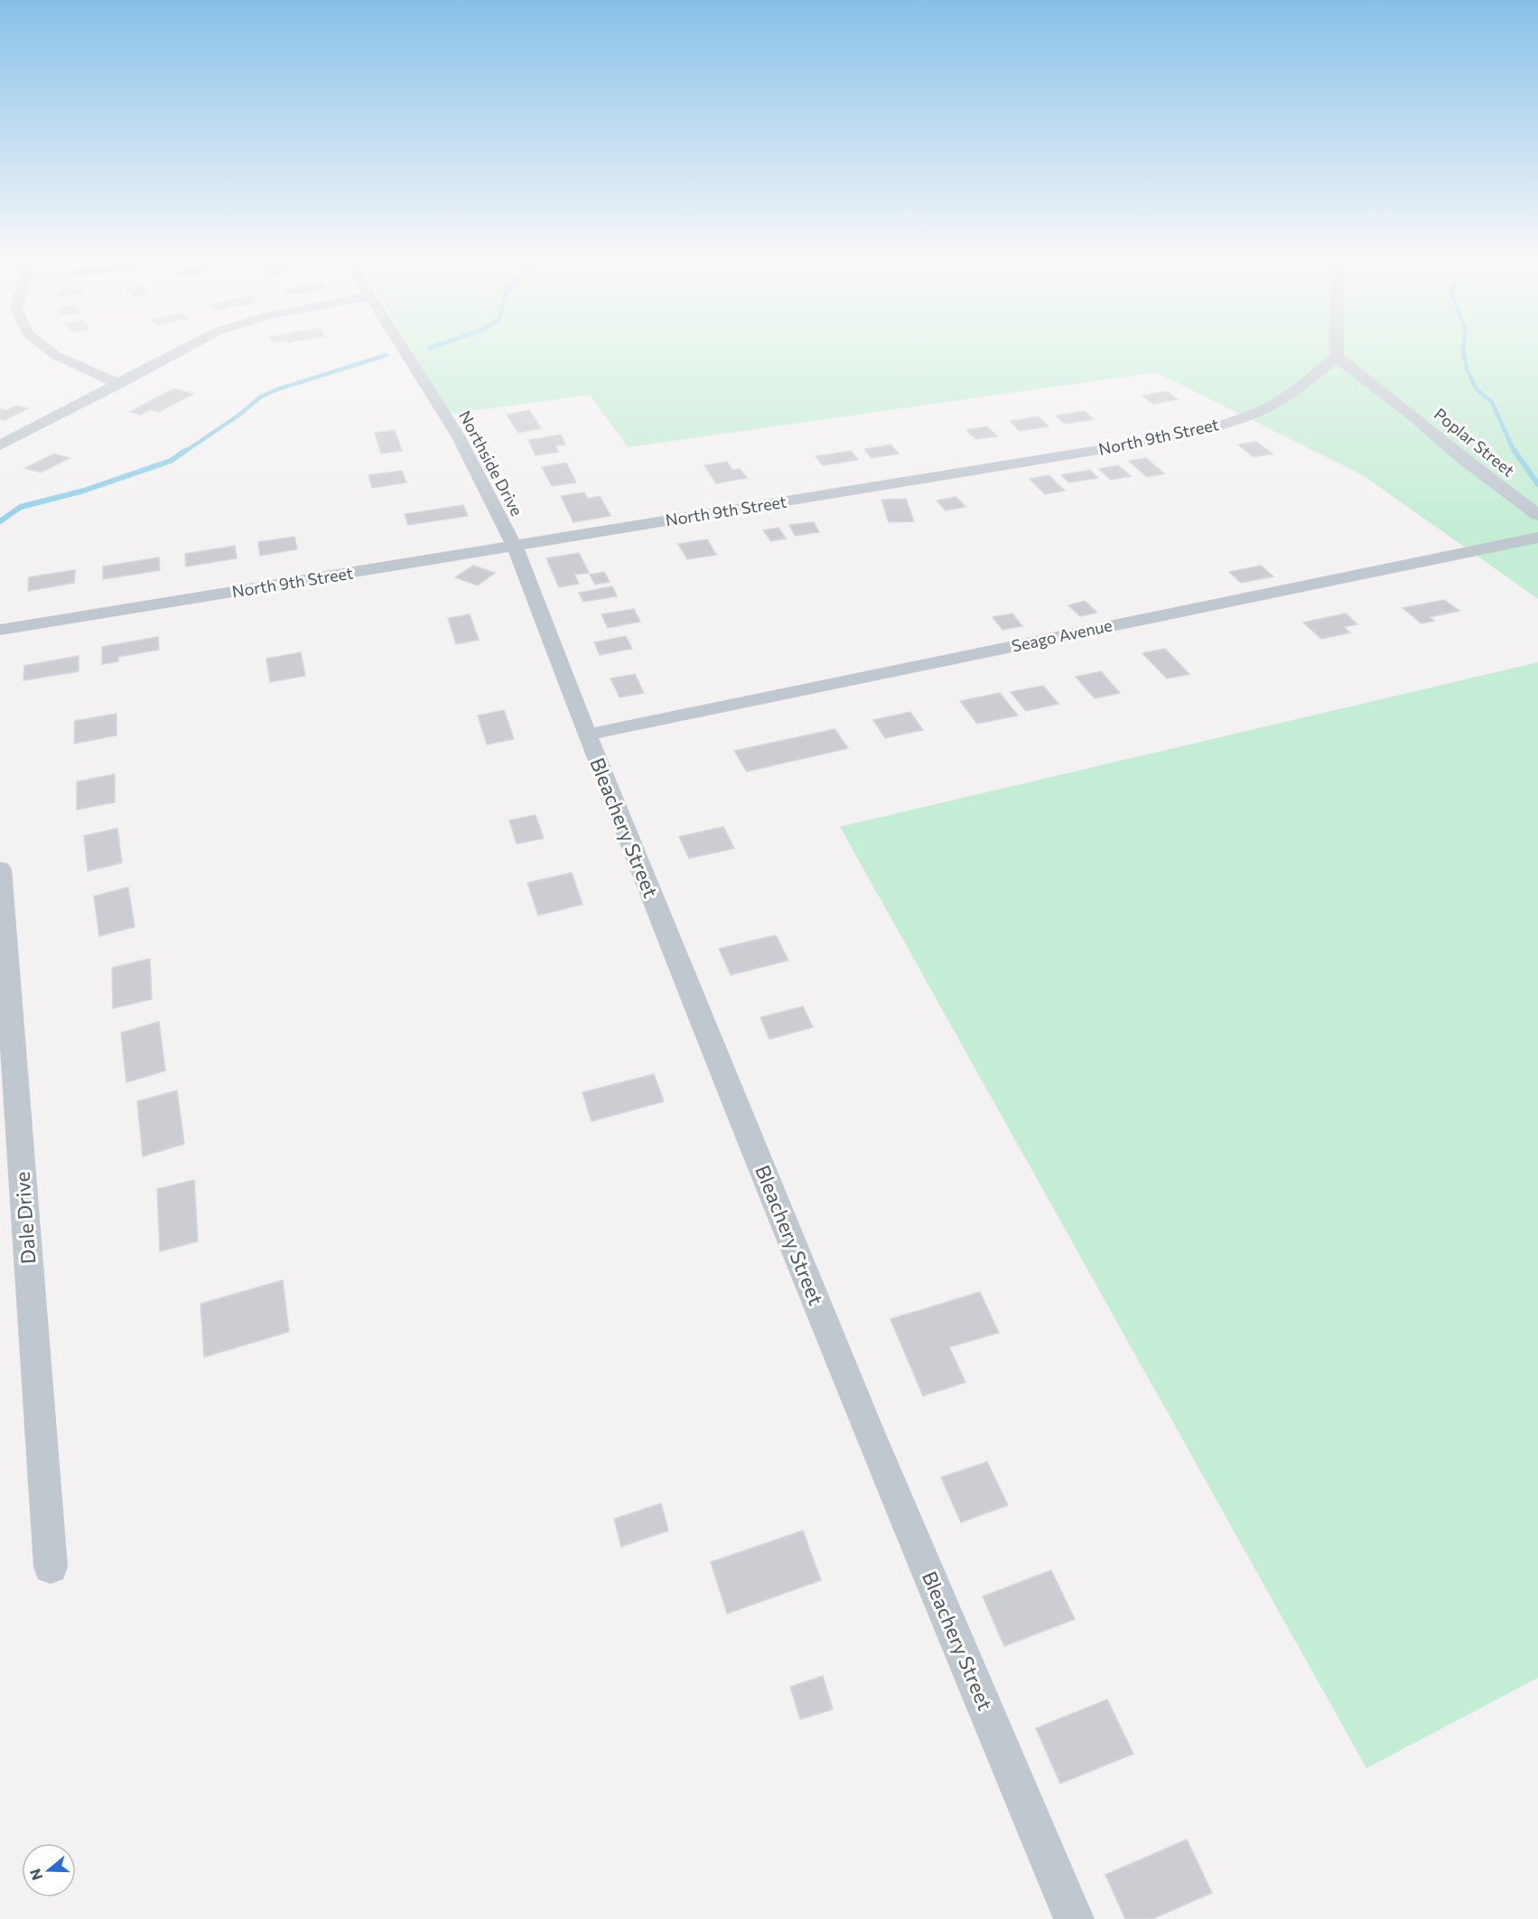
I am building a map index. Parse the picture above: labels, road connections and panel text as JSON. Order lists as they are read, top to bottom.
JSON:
{
  "streets": {
    "street": [
      "North 9th Street",
      "Poplar Street",
      "Northside Drive",
      "Seago Avenue",
      "Bleachery Street",
      "Dale Drive"
    ]
  },
  "crossings": [
    ["North 9th Street", "Poplar Street"],
    ["North 9th Street", "Northside Drive"],
    ["North 9th Street", "Bleachery Street"],
    ["Northside Drive", "Bleachery Street"],
    ["Seago Avenue", "Bleachery Street"]
  ],
  "north": "left"
}
